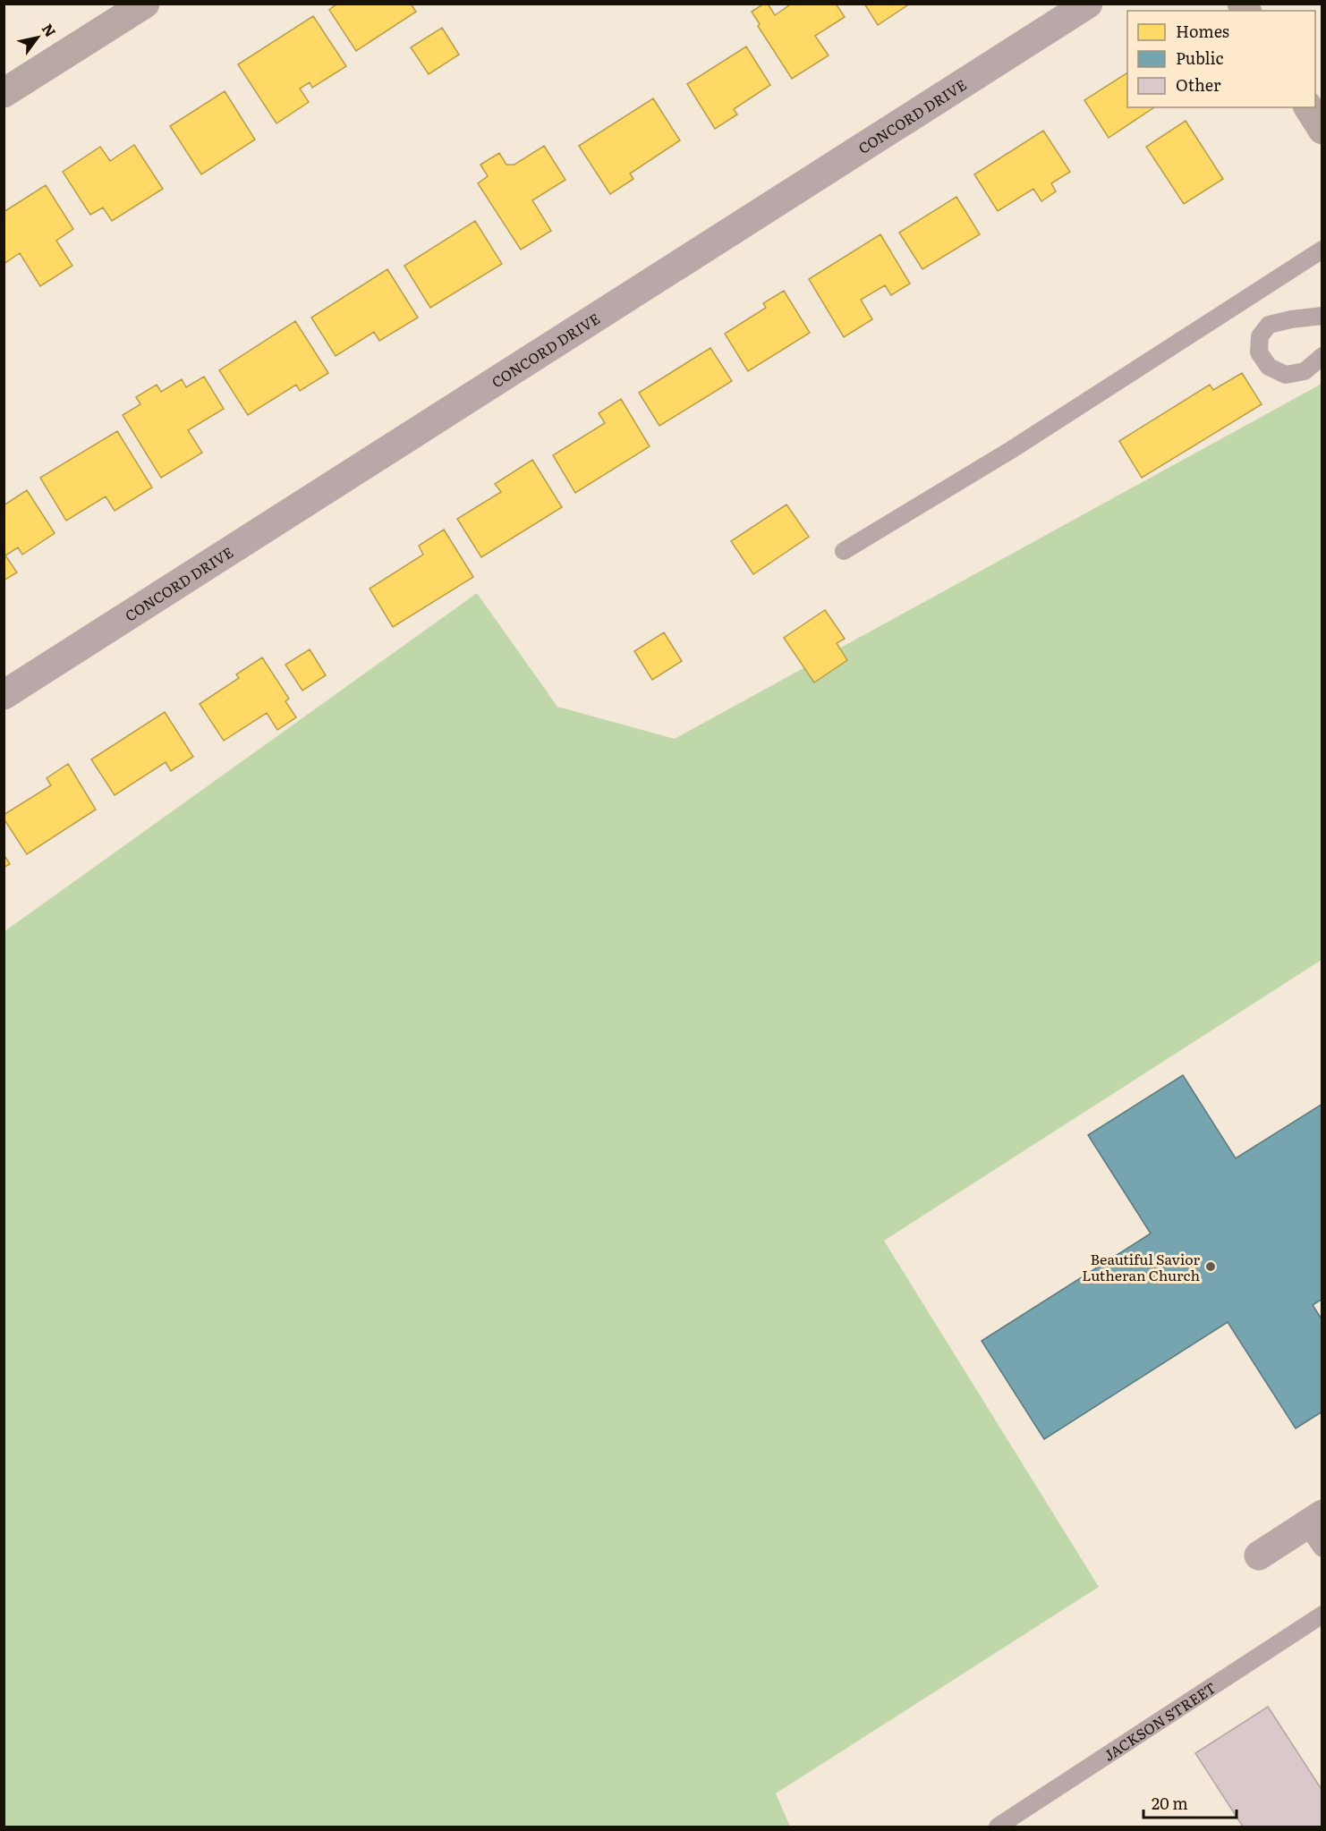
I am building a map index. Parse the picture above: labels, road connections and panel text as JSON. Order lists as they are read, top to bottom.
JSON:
{
  "streets": {
    "street": ["CONCORD DRIVE"],
    "lane": ["JACKSON STREET"]
  },
  "places": ["Beautiful Savior Lutheran Church"],
  "legend": ["Homes", "Public", "Other"],
  "scale_bar": "20 m",
  "north": "top right"
}
